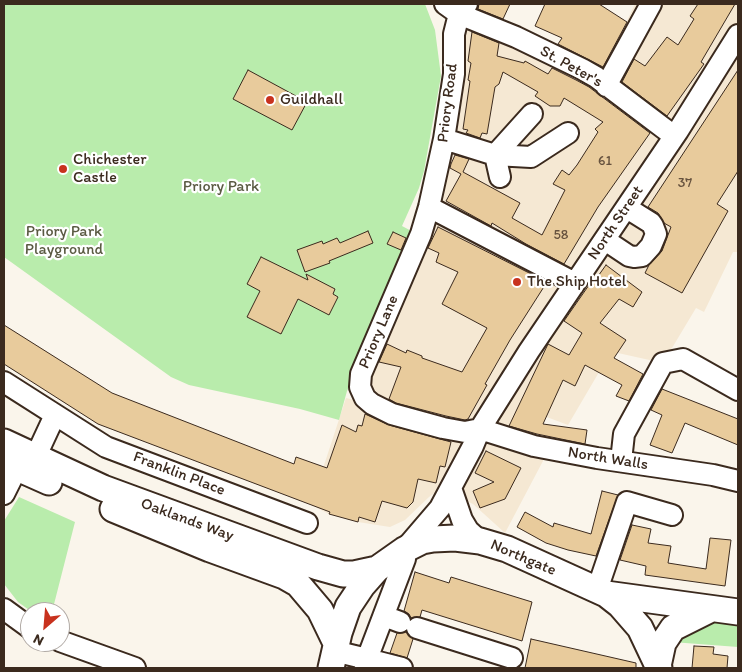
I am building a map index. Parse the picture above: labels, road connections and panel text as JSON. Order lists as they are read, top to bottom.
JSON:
{
  "streets": {
    "main road": ["Oaklands Way", "Northgate"],
    "street": [
      "St. Peter's",
      "Priory Road",
      "North Street",
      "Priory Lane",
      "North Walls",
      "Franklin Place"
    ]
  },
  "crossings": [
    ["St. Peter's", "Priory Road"],
    ["St. Peter's", "North Street"],
    ["Priory Road", "Priory Lane"],
    ["North Street", "Priory Lane"],
    ["North Street", "North Walls"],
    ["North Street", "Northgate"],
    ["Priory Lane", "North Walls"],
    ["Oaklands Way", "Northgate"]
  ],
  "parks": ["Priory Park", "Priory Park Playground"],
  "places": ["Guildhall", "Chichester Castle", "The Ship Hotel"],
  "house_numbers": ["61", "37", "58"],
  "north": "bottom left"
}
